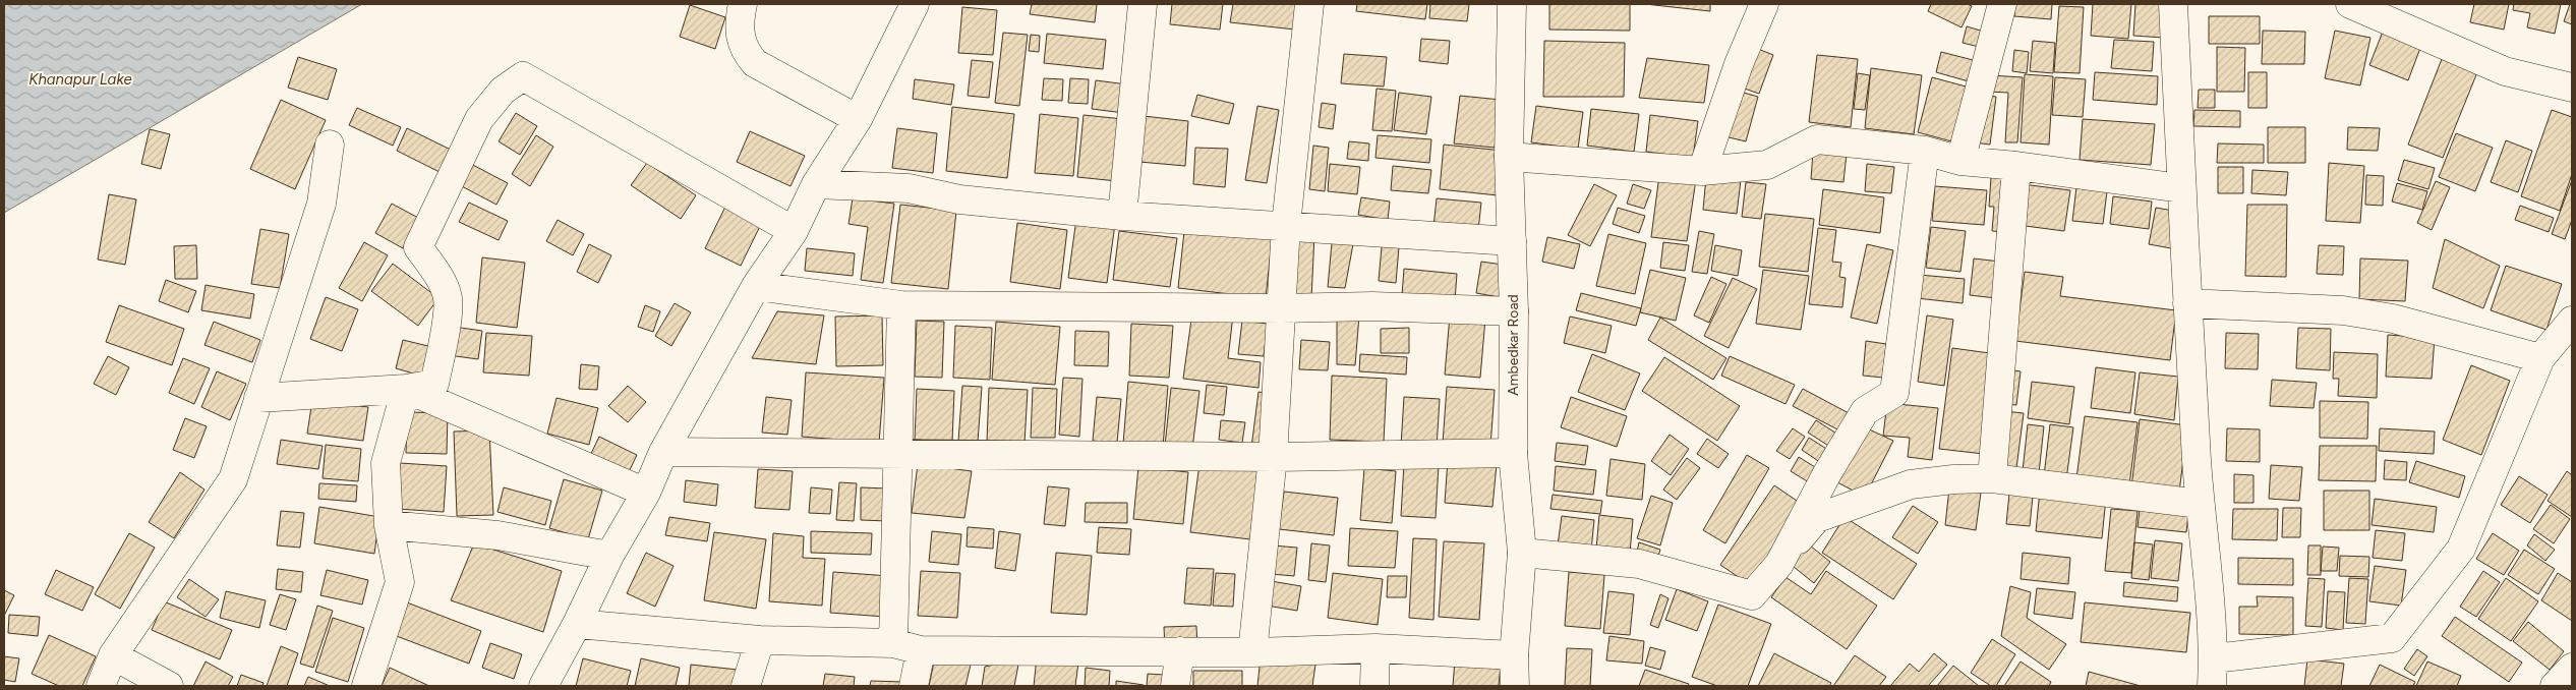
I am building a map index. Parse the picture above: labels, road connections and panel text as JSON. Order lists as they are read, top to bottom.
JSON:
{
  "streets": {
    "street": ["Ambedkar Road"]
  },
  "water": ["Khanapur Lake"]
}
